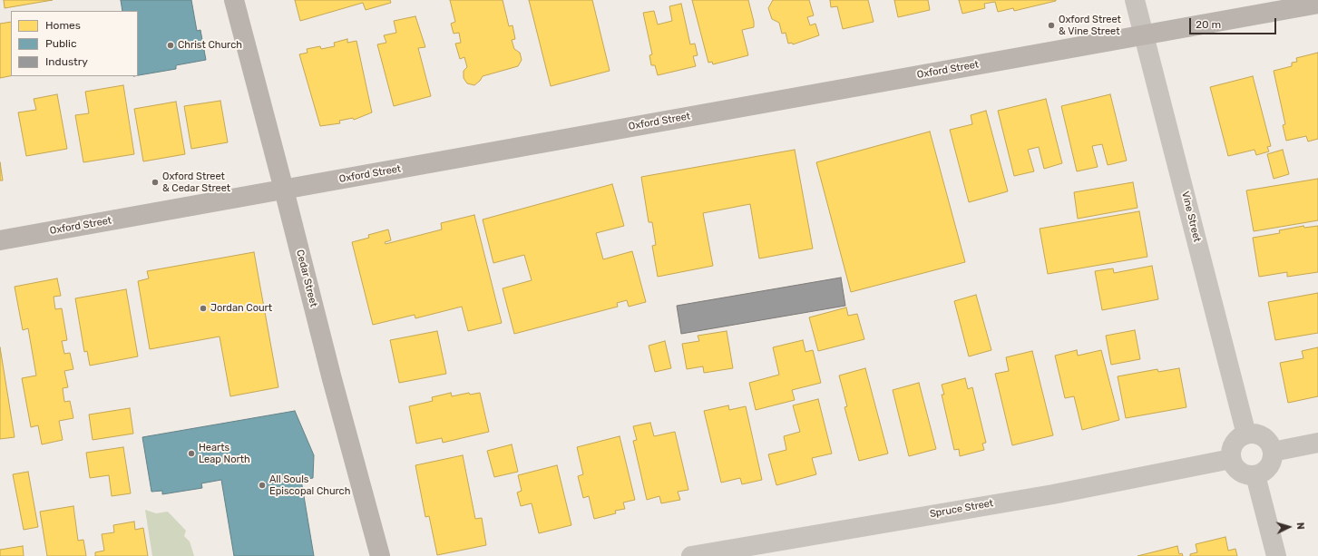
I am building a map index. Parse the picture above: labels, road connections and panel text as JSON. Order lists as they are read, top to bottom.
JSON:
{
  "streets": {
    "street": [
      "Oxford Street",
      "Vine Street",
      "Cedar Street",
      "Spruce Street"
    ]
  },
  "crossings": [
    ["Oxford Street", "Vine Street"],
    ["Oxford Street", "Cedar Street"],
    ["Vine Street", "Spruce Street"]
  ],
  "places": [
    "Oxford Street & Vine Street",
    "Christ Church",
    "Oxford Street & Cedar Street",
    "Jordan Court",
    "Hearts Leap North",
    "All Souls Episcopal Church"
  ],
  "legend": ["Homes", "Public", "Industry"],
  "scale_bar": "20 m",
  "north": "right"
}
